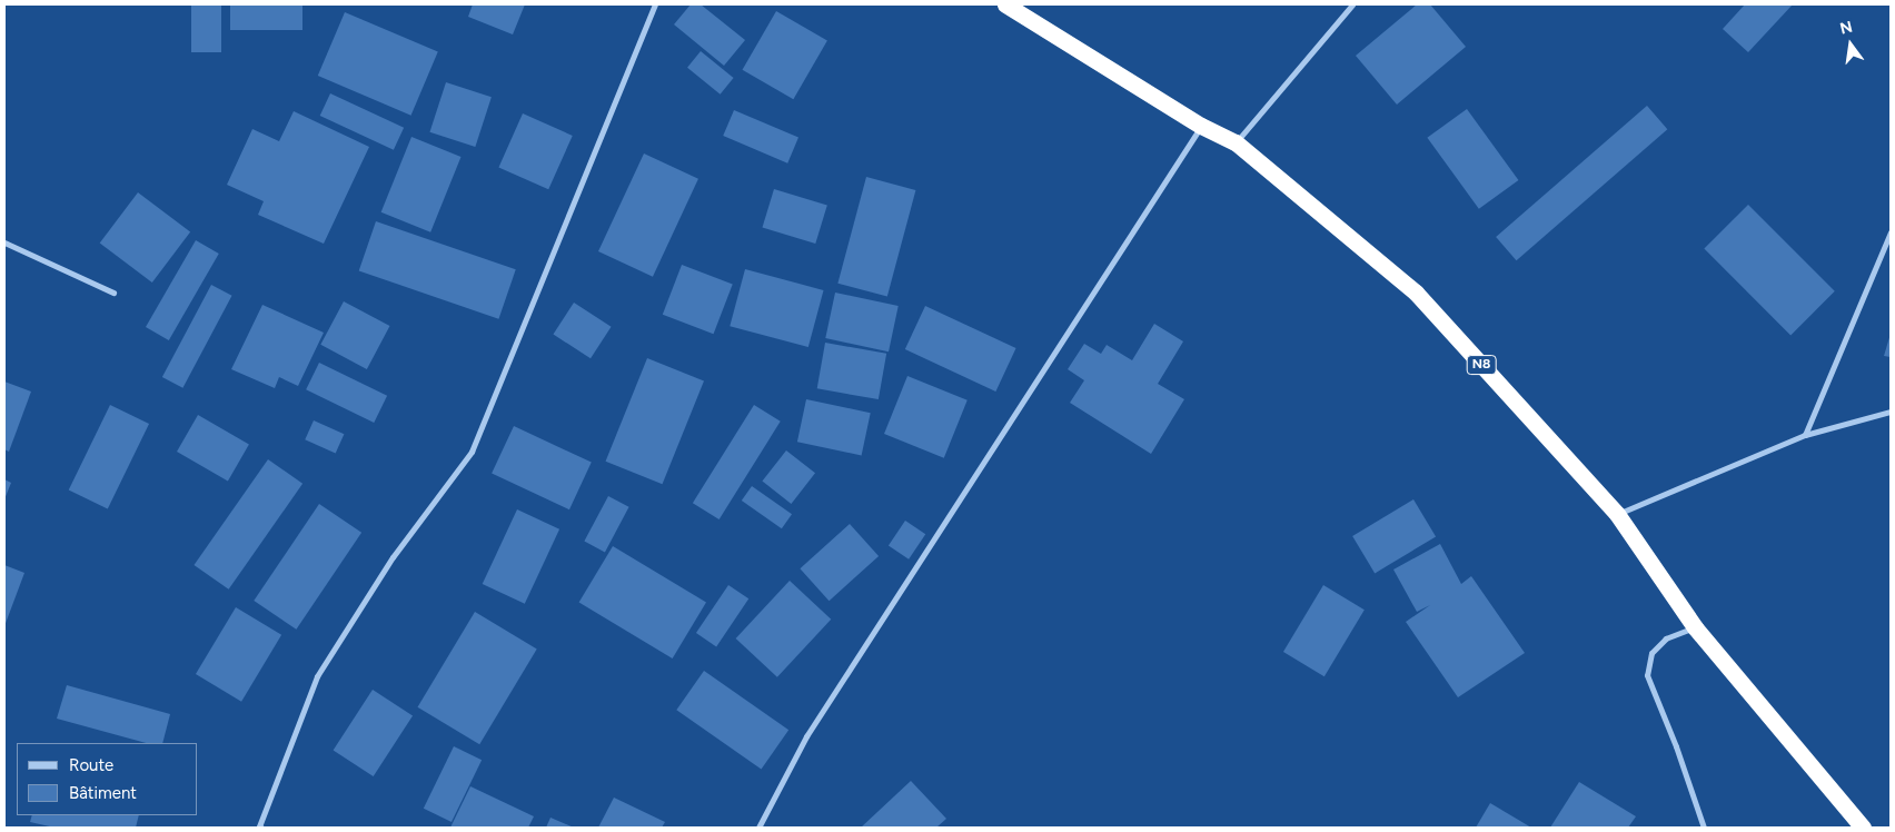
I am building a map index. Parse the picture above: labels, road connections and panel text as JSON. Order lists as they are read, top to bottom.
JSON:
{
  "streets": {
    "highway": ["N8"]
  },
  "legend": ["Route", "Bâtiment"],
  "north": "top"
}
